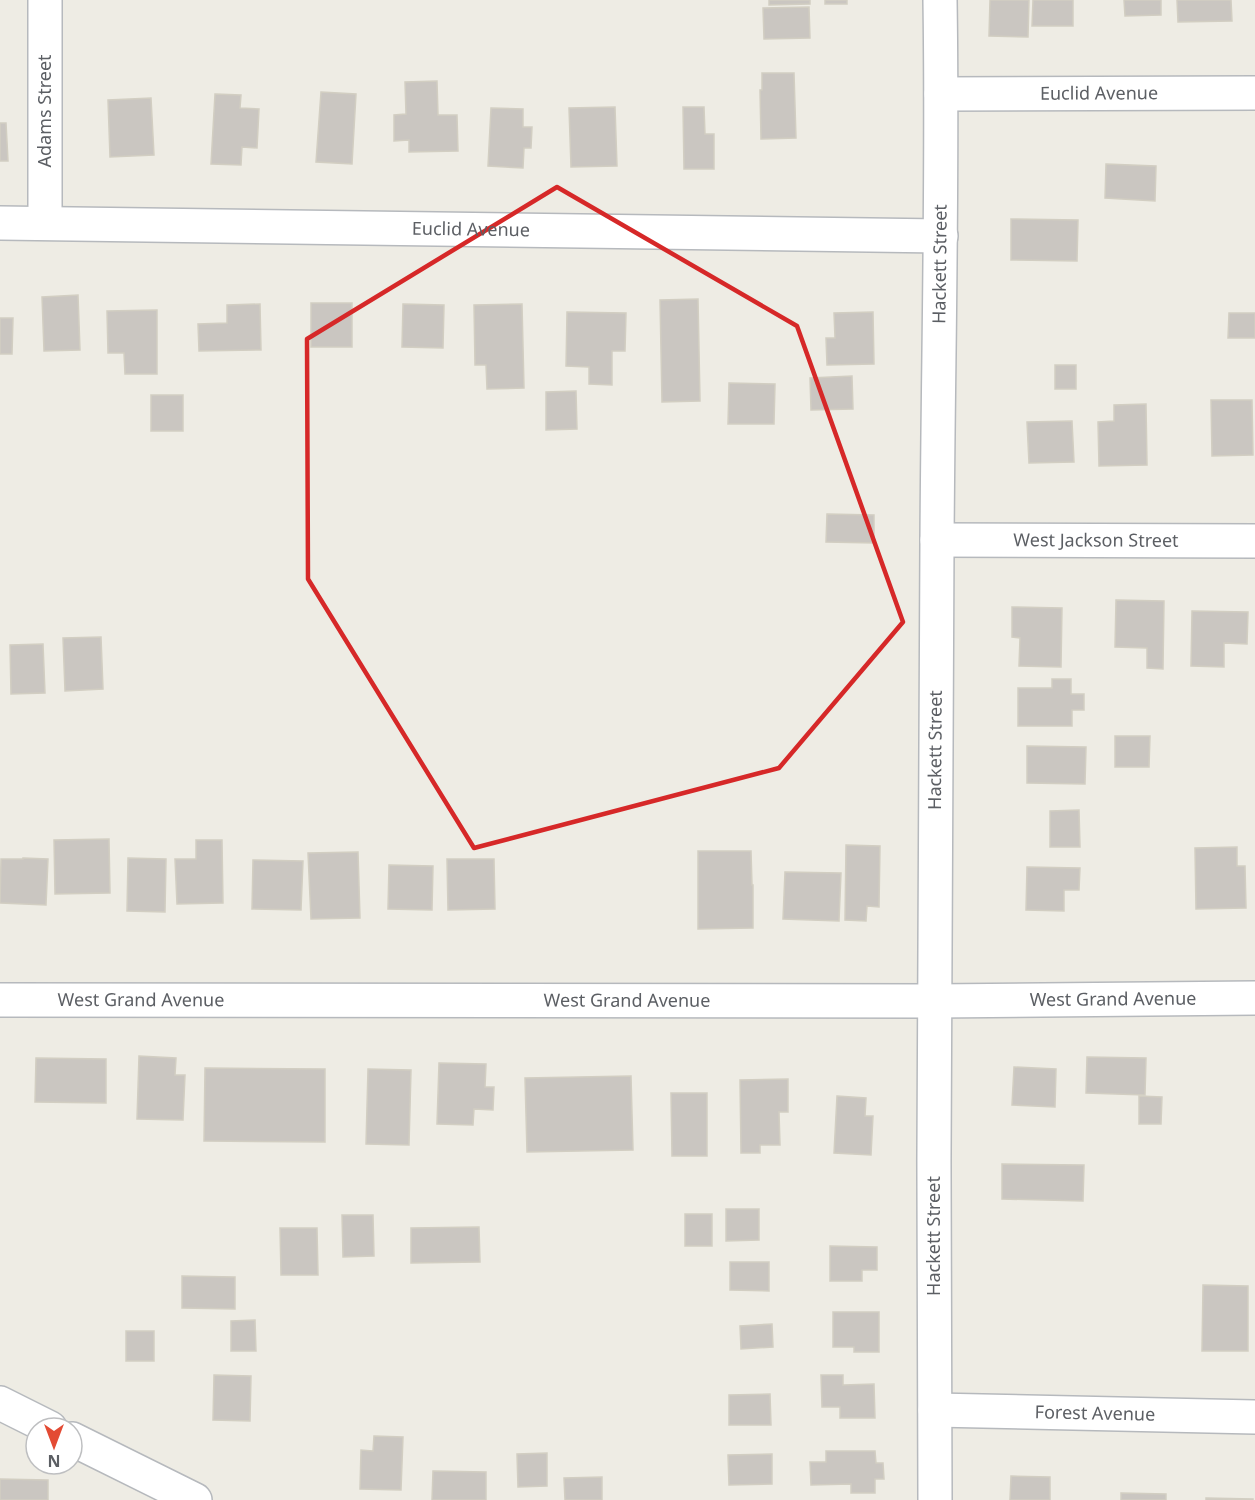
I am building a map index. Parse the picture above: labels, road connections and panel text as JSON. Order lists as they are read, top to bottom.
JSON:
{
  "streets": {
    "street": [
      "Euclid Avenue",
      "Adams Street",
      "Hackett Street",
      "West Jackson Street",
      "West Grand Avenue",
      "Forest Avenue"
    ]
  },
  "crossings": [
    ["Euclid Avenue", "Adams Street"],
    ["Euclid Avenue", "Hackett Street"],
    ["Hackett Street", "West Jackson Street"],
    ["Hackett Street", "West Grand Avenue"],
    ["Hackett Street", "Forest Avenue"]
  ],
  "north": "bottom"
}
